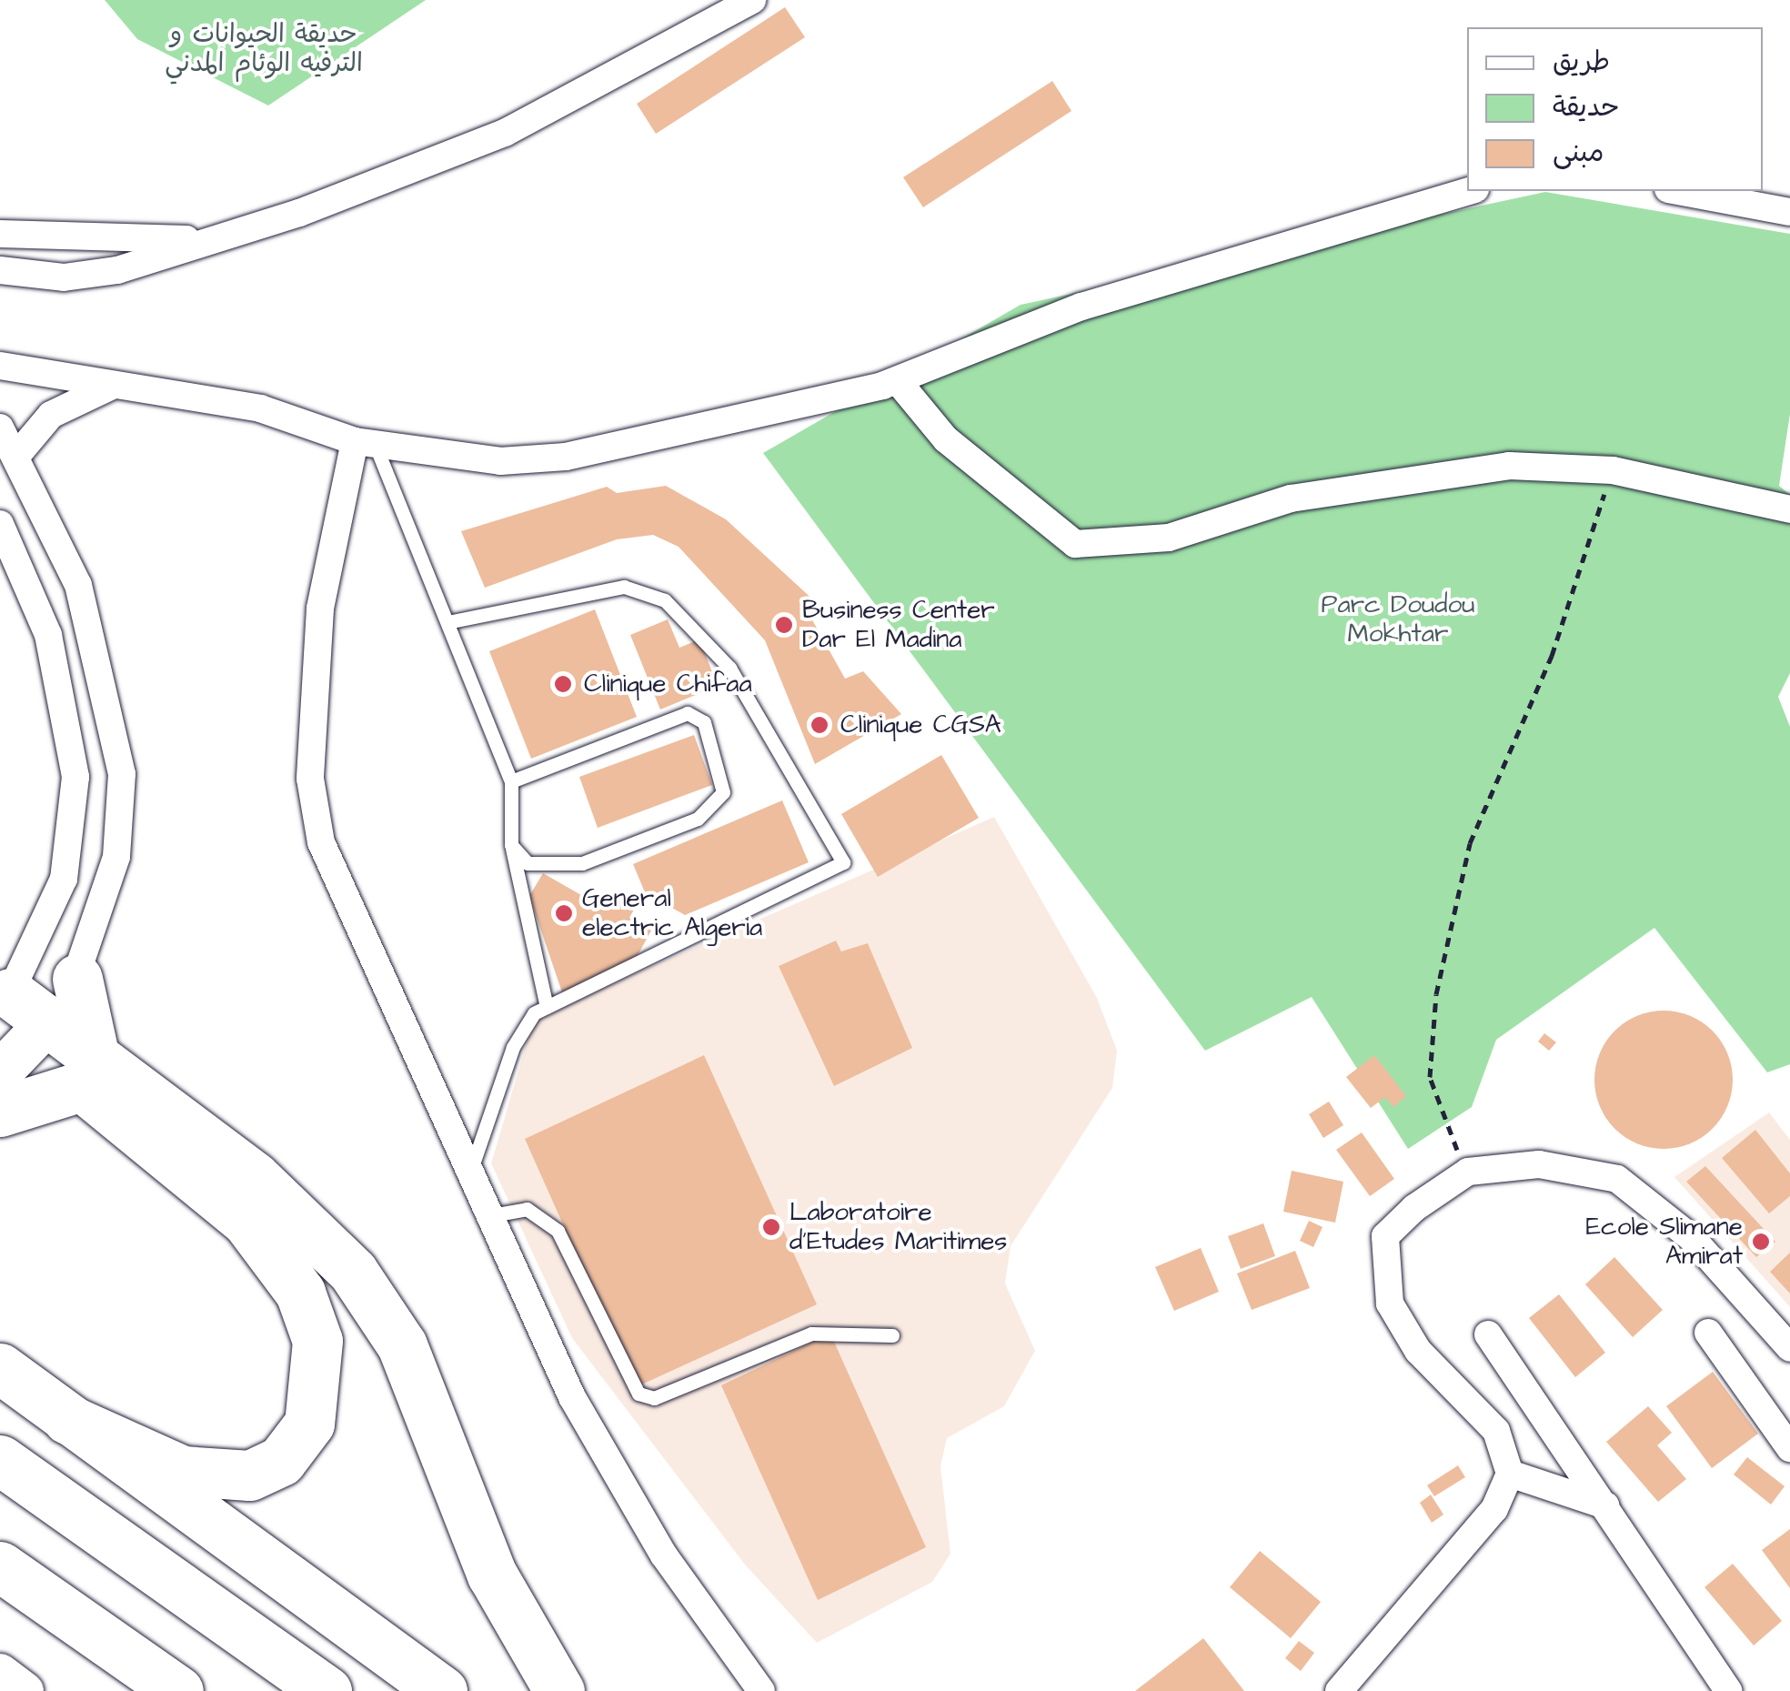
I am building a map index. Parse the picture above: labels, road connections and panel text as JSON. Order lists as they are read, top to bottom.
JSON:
{
  "parks": ["حديقة الحيوانات و الترفيه الوئام المدني", "Parc Doudou Mokhtar"],
  "places": [
    "Business Center Dar El Madina",
    "Clinique Chifaa",
    "Clinique CGSA",
    "General electric Algeria",
    "Laboratoire d'Etudes Maritimes",
    "Ecole Slimane Amirat"
  ],
  "legend": ["طريق", "حديقة", "مبنى"]
}
